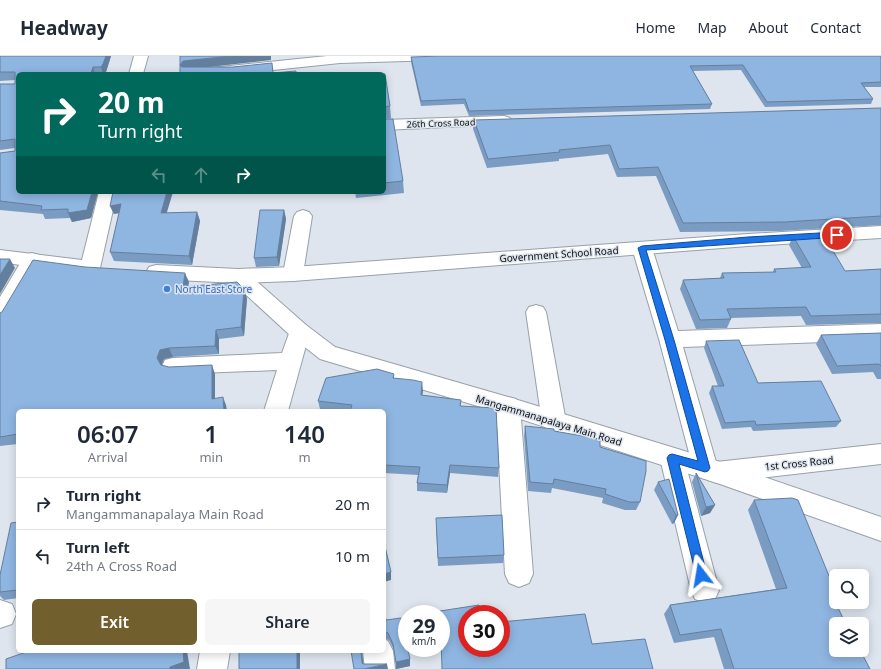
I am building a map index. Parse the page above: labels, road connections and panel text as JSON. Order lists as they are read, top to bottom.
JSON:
{
  "streets": {
    "street": [
      "26th Cross Road",
      "Government School Road",
      "Mangammanapalaya Main Road",
      "1st Cross Road"
    ]
  },
  "crossings": [
    ["Government School Road", "Mangammanapalaya Main Road"],
    ["Mangammanapalaya Main Road", "1st Cross Road"]
  ],
  "places": ["North East Store"],
  "page": {
    "header": "Headway",
    "nav": [
      "Home",
      "Map",
      "About",
      "Contact"
    ],
    "turn": ["20 m", "Turn right"],
    "eta": [
      "06:07",
      "Arrival",
      "1",
      "min",
      "140",
      "m"
    ],
    "list": [
      {
        "name": "Turn right",
        "note": "Mangammanapalaya Main Road",
        "value": "20 m"
      },
      {
        "name": "Turn left",
        "note": "24th A Cross Road",
        "value": "10 m"
      }
    ],
    "buttons": ["Exit", "Share"],
    "speed": "29 km/h",
    "limit": "30"
  }
}
